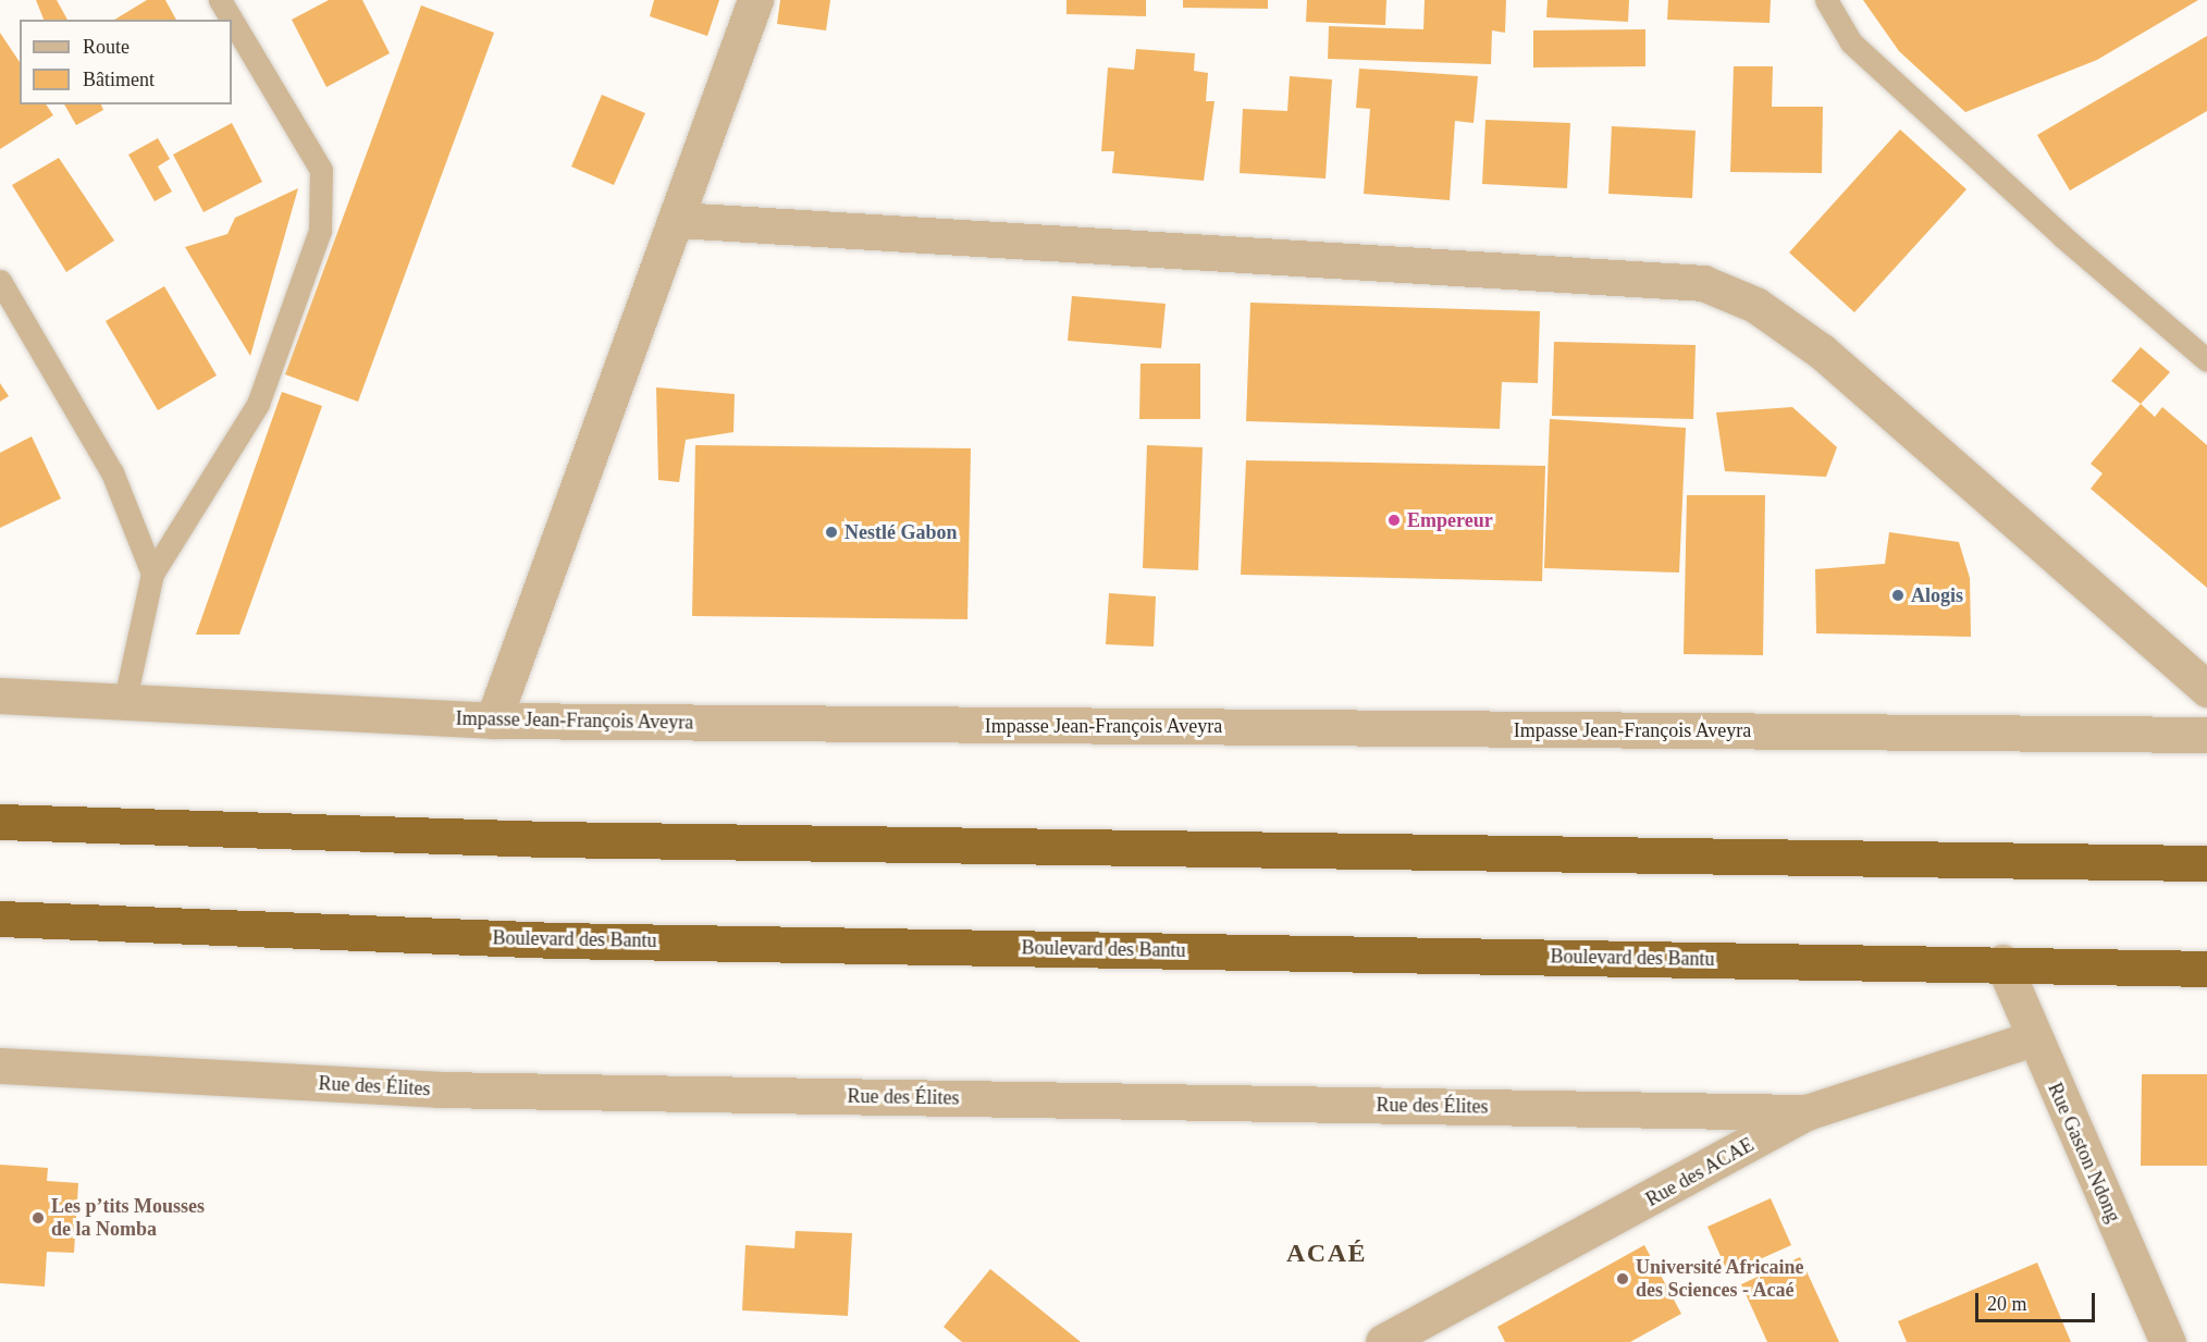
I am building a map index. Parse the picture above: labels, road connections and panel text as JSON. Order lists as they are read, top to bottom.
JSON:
{
  "streets": {
    "highway": ["Boulevard des Bantu"],
    "street": [
      "Impasse Jean-François Aveyra",
      "Rue des Élites",
      "Rue Gaston Ndong",
      "Rue des ACAE"
    ]
  },
  "crossings": [
    ["Boulevard des Bantu", "Rue Gaston Ndong"],
    ["Rue des Élites", "Rue des ACAE"],
    ["Rue Gaston Ndong", "Rue des ACAE"]
  ],
  "districts": ["ACAÉ"],
  "places": [
    "Empereur",
    "Nestlé Gabon",
    "Alogis",
    "Les p’tits Mousses de la Nomba",
    "Université Africaine des Sciences - Acaé"
  ],
  "legend": ["Route", "Bâtiment"],
  "scale_bar": "20 m"
}
